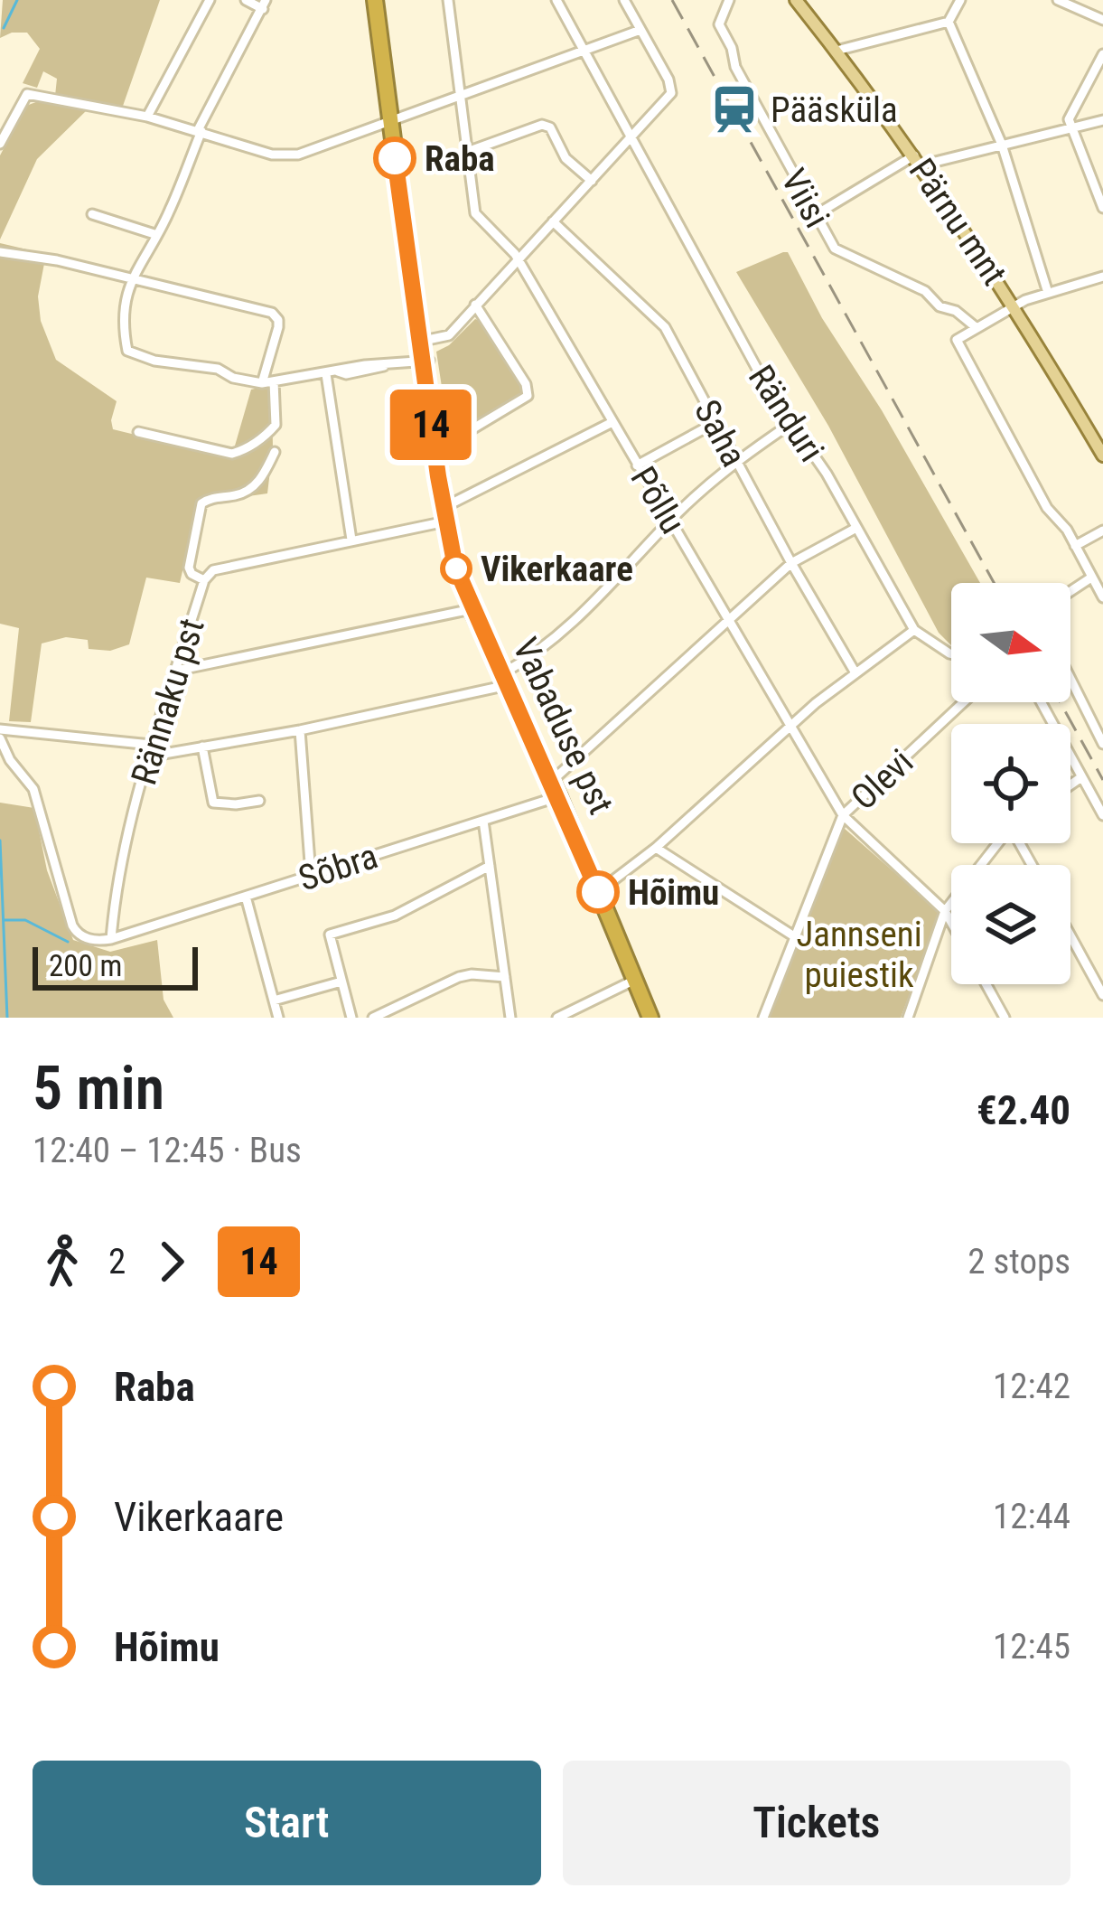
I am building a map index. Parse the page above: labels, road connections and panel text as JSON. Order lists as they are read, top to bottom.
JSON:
{
  "streets": {
    "highway": ["Vabaduse pst"],
    "main road": ["Pärnu mnt"],
    "street": [
      "Viisi",
      "Ränduri",
      "Saha",
      "Põllu",
      "Rännaku pst",
      "Olevi",
      "Sõbra"
    ]
  },
  "crossings": [
    ["Ränduri", "Sõbra"],
    ["Saha", "Sõbra"],
    ["Põllu", "Olevi"],
    ["Põllu", "Sõbra"],
    ["Rännaku pst", "Sõbra"],
    ["Vabaduse pst", "Sõbra"]
  ],
  "parks": ["Jannseni puiestik"],
  "places": {
    "station": ["Pääsküla"],
    "other": ["Raba", "Vikerkaare", "Hõimu"]
  },
  "lines": ["bus line 14"],
  "scale_bar": "200 m",
  "north": "right",
  "page": {
    "on_map": "14",
    "scale": "200 m",
    "heading": ["5 min", "12:40 – 12:45 · Bus", "€2.40"],
    "legs": ["2", "14", "2 stops"],
    "list": [
      {
        "name": "Raba",
        "value": "12:42"
      },
      {
        "name": "Vikerkaare",
        "value": "12:44"
      },
      {
        "name": "Hõimu",
        "value": "12:45"
      }
    ],
    "buttons": ["Start", "Tickets"]
  }
}
